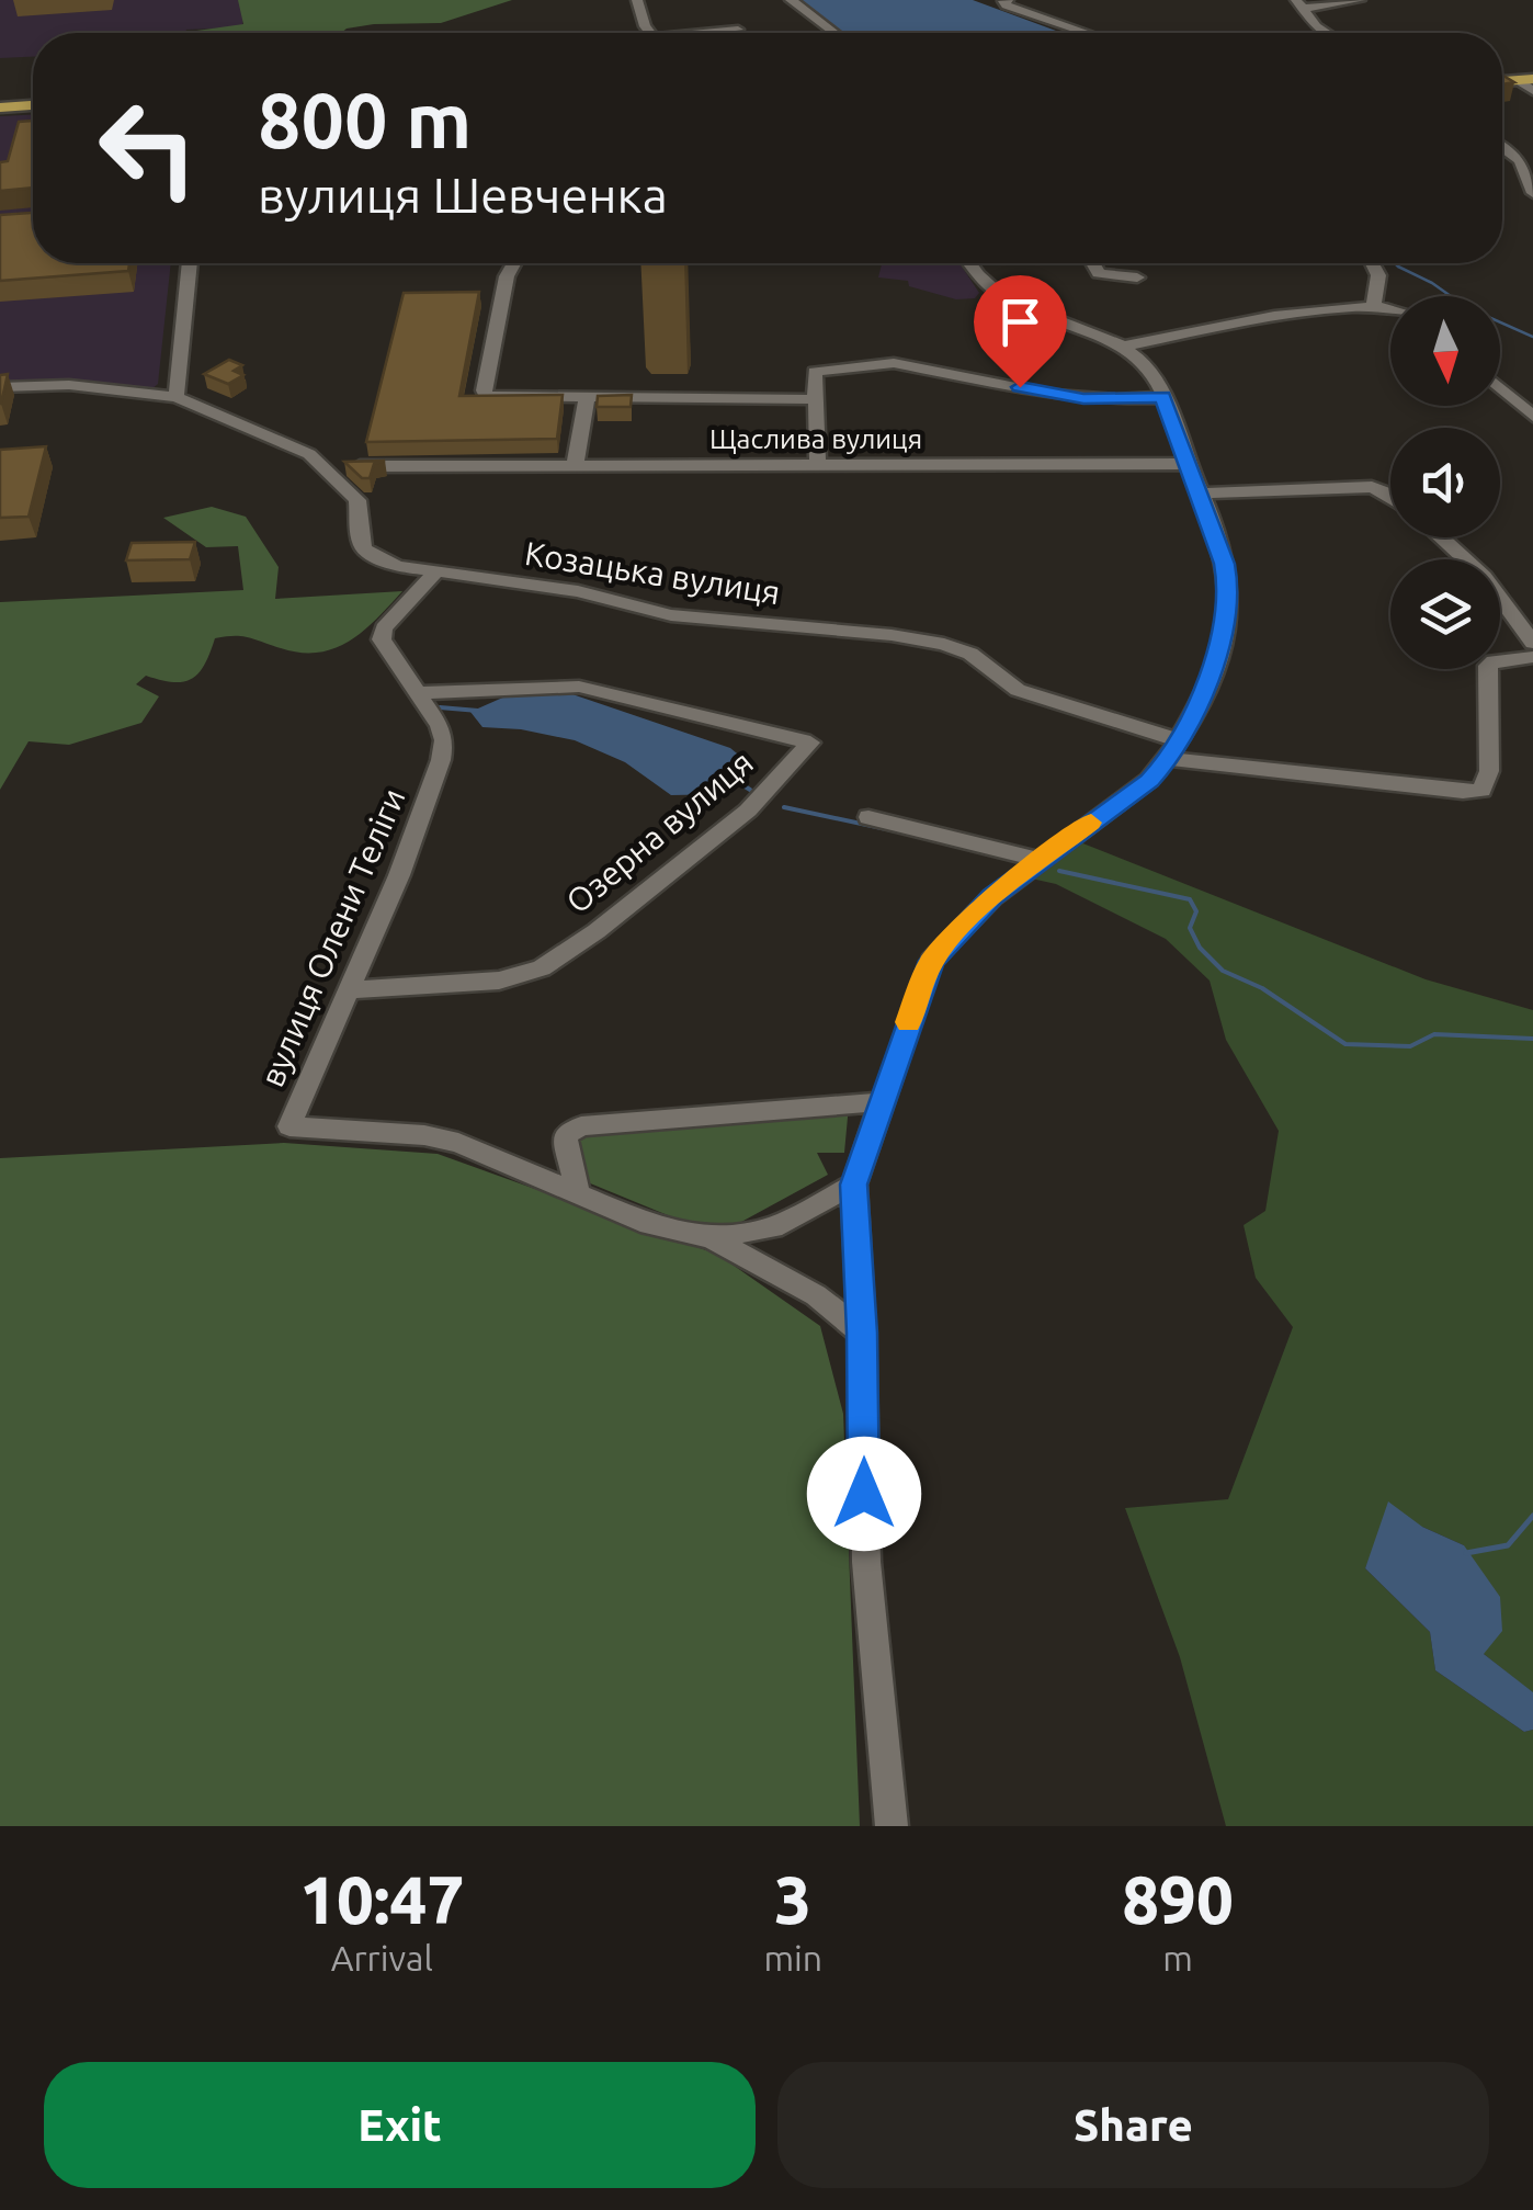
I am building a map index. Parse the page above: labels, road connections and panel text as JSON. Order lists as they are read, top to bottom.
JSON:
{
  "streets": {
    "street": [
      "Щаслива вулиця",
      "Козацька вулиця",
      "Озерна вулиця",
      "вулиця Олени Теліги"
    ]
  },
  "crossings": [
    ["Щаслива вулиця", "Козацька вулиця"],
    ["Козацька вулиця", "вулиця Олени Теліги"],
    ["Озерна вулиця", "вулиця Олени Теліги"]
  ],
  "north": "bottom",
  "page": {
    "turn": ["800 m", "вулиця Шевченка"],
    "eta": [
      "10:47",
      "Arrival",
      "3",
      "min",
      "890",
      "m"
    ],
    "buttons": ["Exit", "Share"]
  }
}
